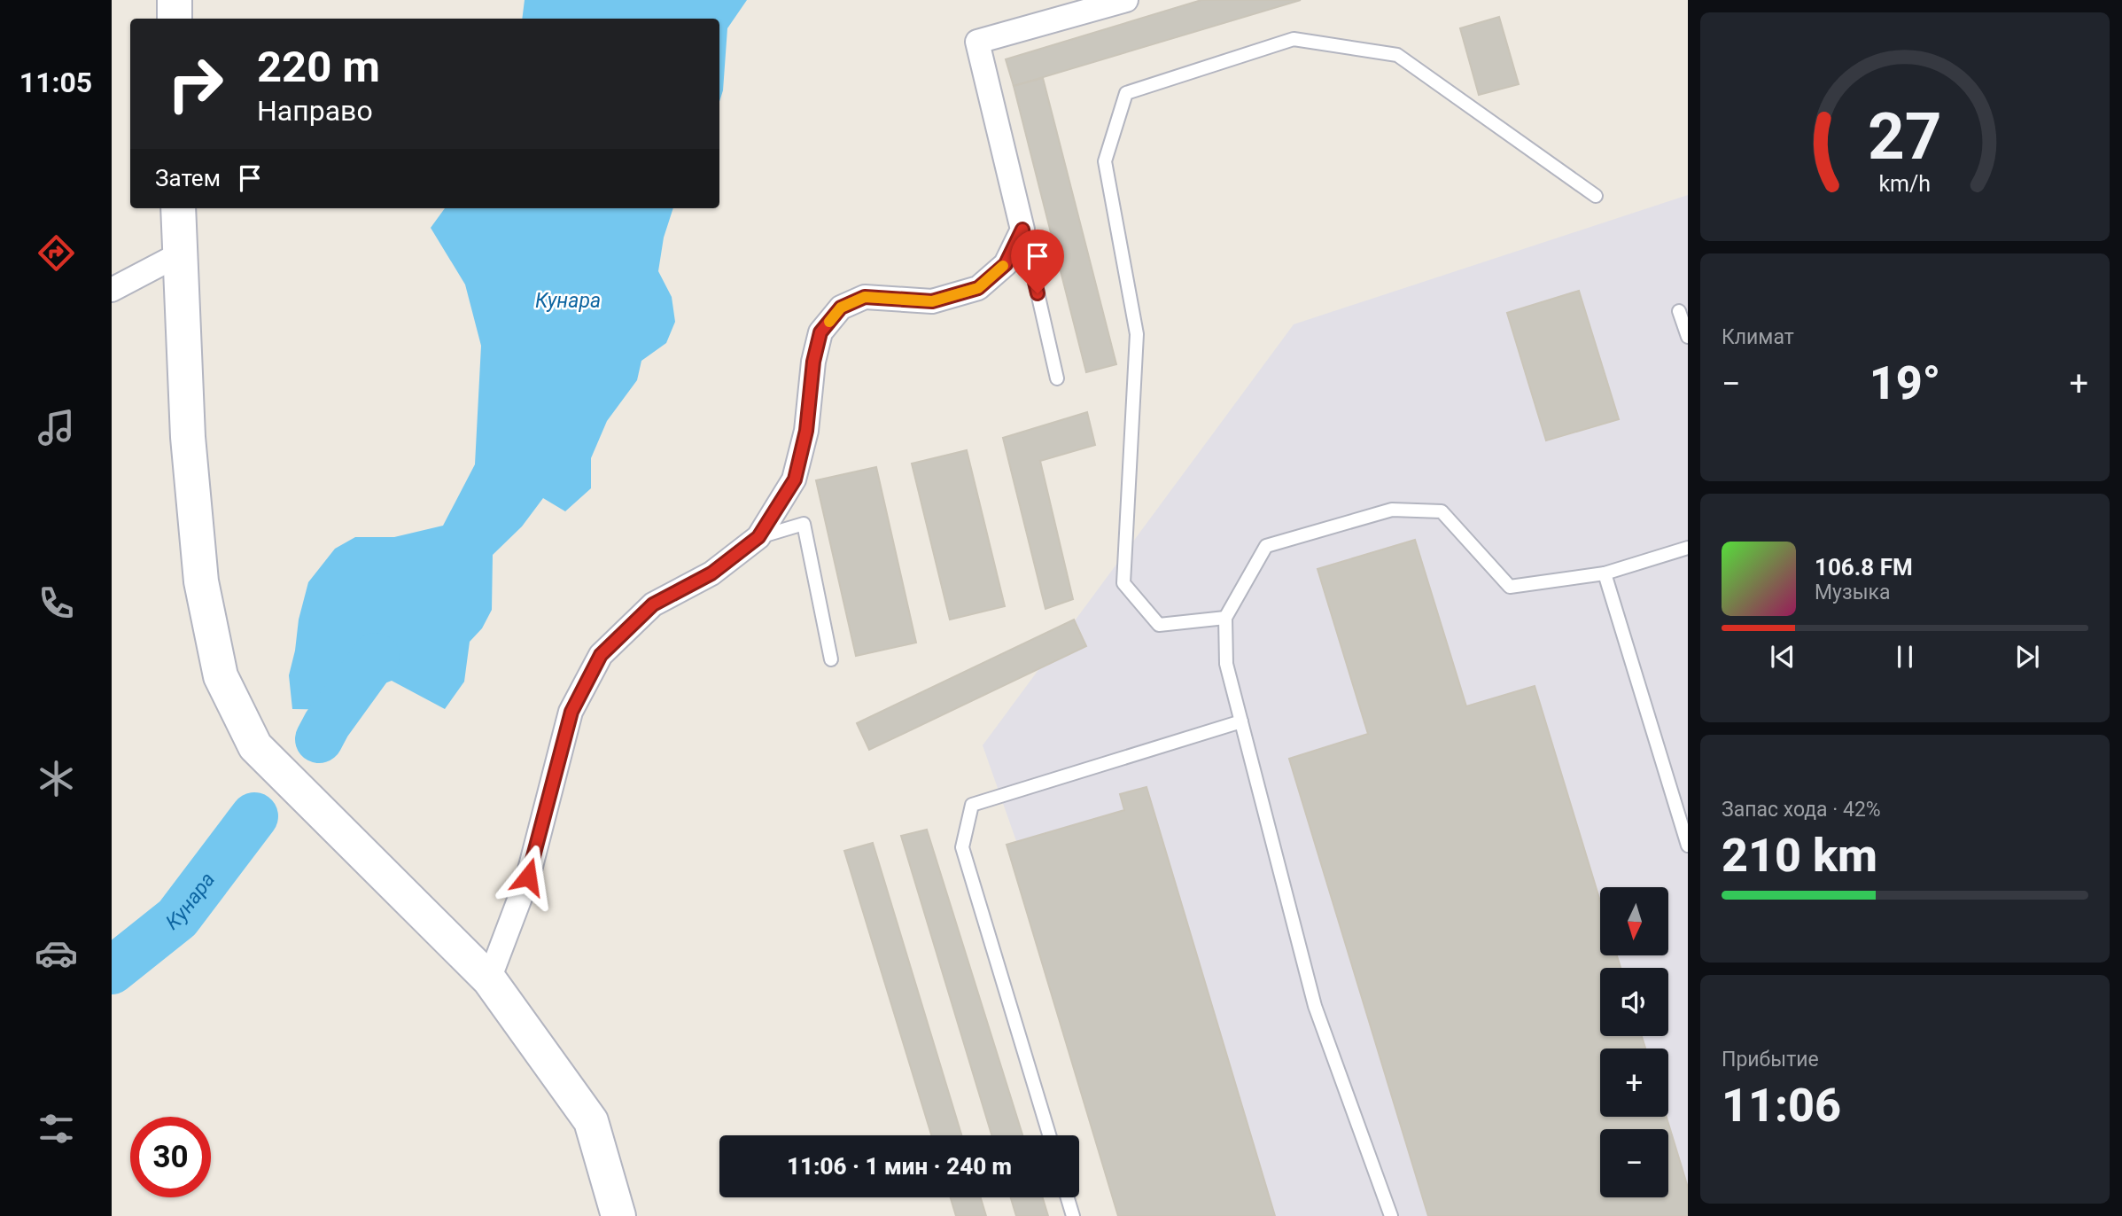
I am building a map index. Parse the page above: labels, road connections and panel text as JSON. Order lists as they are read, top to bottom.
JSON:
{
  "water": ["Кунара"],
  "north": "bottom",
  "page": {
    "tabs": "11:05",
    "turn": ["220 m", "Направо"],
    "then": "Затем",
    "tile": [
      "Климат",
      ["Запас хода · 42%", "210 km"],
      ["Прибытие", "11:06"]
    ],
    "heat": ["−", "19°", "+"],
    "song": ["106.8 FM", "Музыка"],
    "map_buttons": ["+", "−"],
    "limit": "30",
    "trip": "11:06 · 1 мин · 240 m",
    "gauge": ["27", "km/h"]
  }
}
